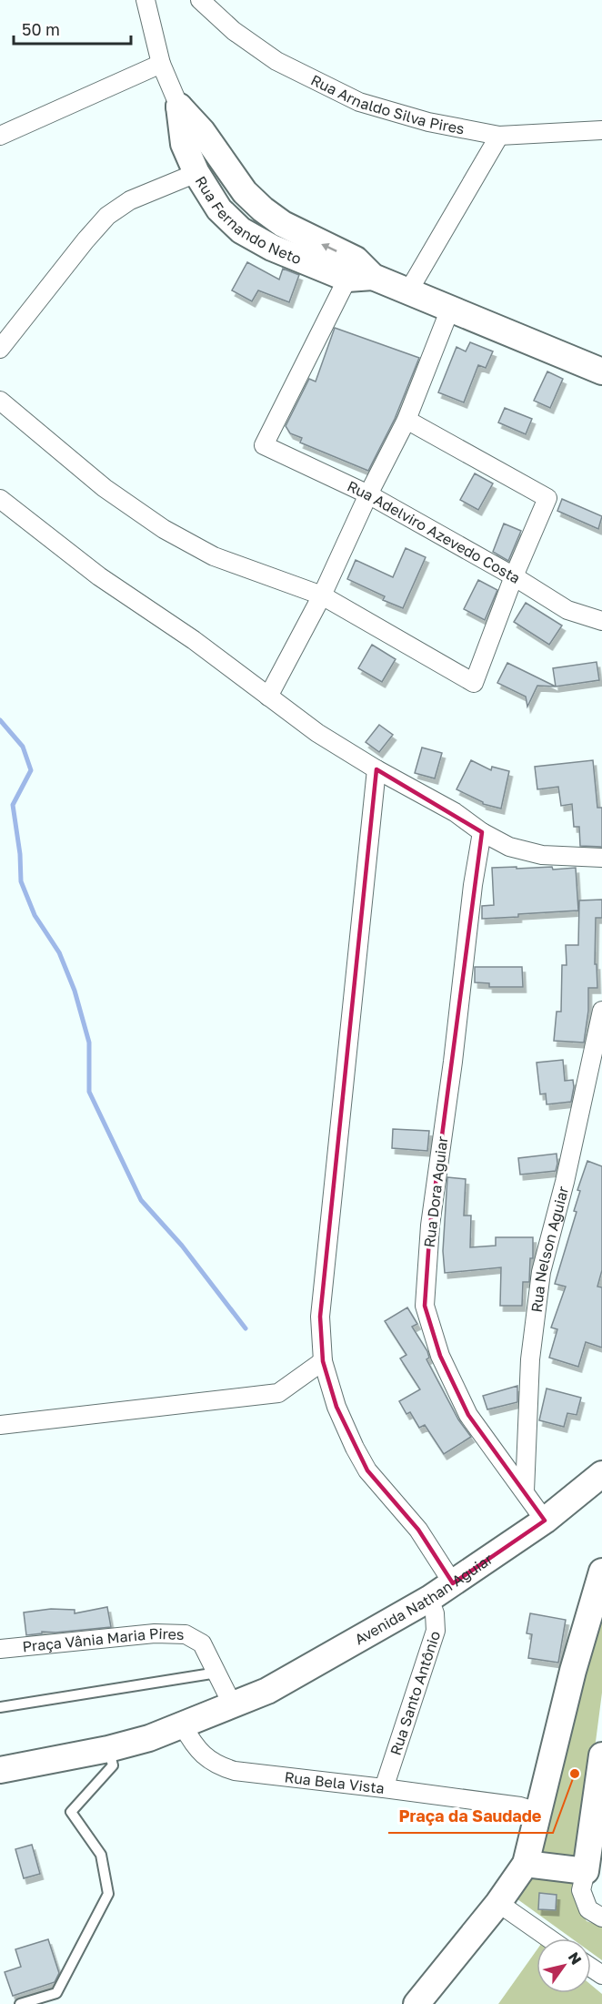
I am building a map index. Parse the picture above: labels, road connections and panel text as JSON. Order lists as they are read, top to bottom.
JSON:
{
  "streets": {
    "main road": ["Rua Fernando Neto", "Avenida Nathan Aguiar"],
    "street": [
      "Rua Arnaldo Silva Pires",
      "Rua Adelviro Azevedo Costa",
      "Rua Dora Aguiar",
      "Rua Nelson Aguiar",
      "Praça Vânia Maria Pires",
      "Rua Santo Antônio",
      "Rua Bela Vista"
    ]
  },
  "crossings": [
    ["Rua Fernando Neto", "Rua Adelviro Azevedo Costa"],
    ["Rua Dora Aguiar", "Rua Nelson Aguiar"],
    ["Rua Dora Aguiar", "Avenida Nathan Aguiar"],
    ["Avenida Nathan Aguiar", "Praça Vânia Maria Pires"],
    ["Avenida Nathan Aguiar", "Rua Santo Antônio"],
    ["Avenida Nathan Aguiar", "Rua Bela Vista"],
    ["Rua Santo Antônio", "Rua Bela Vista"]
  ],
  "places": ["Praça da Saudade"],
  "scale_bar": "50 m",
  "north": "top right"
}
